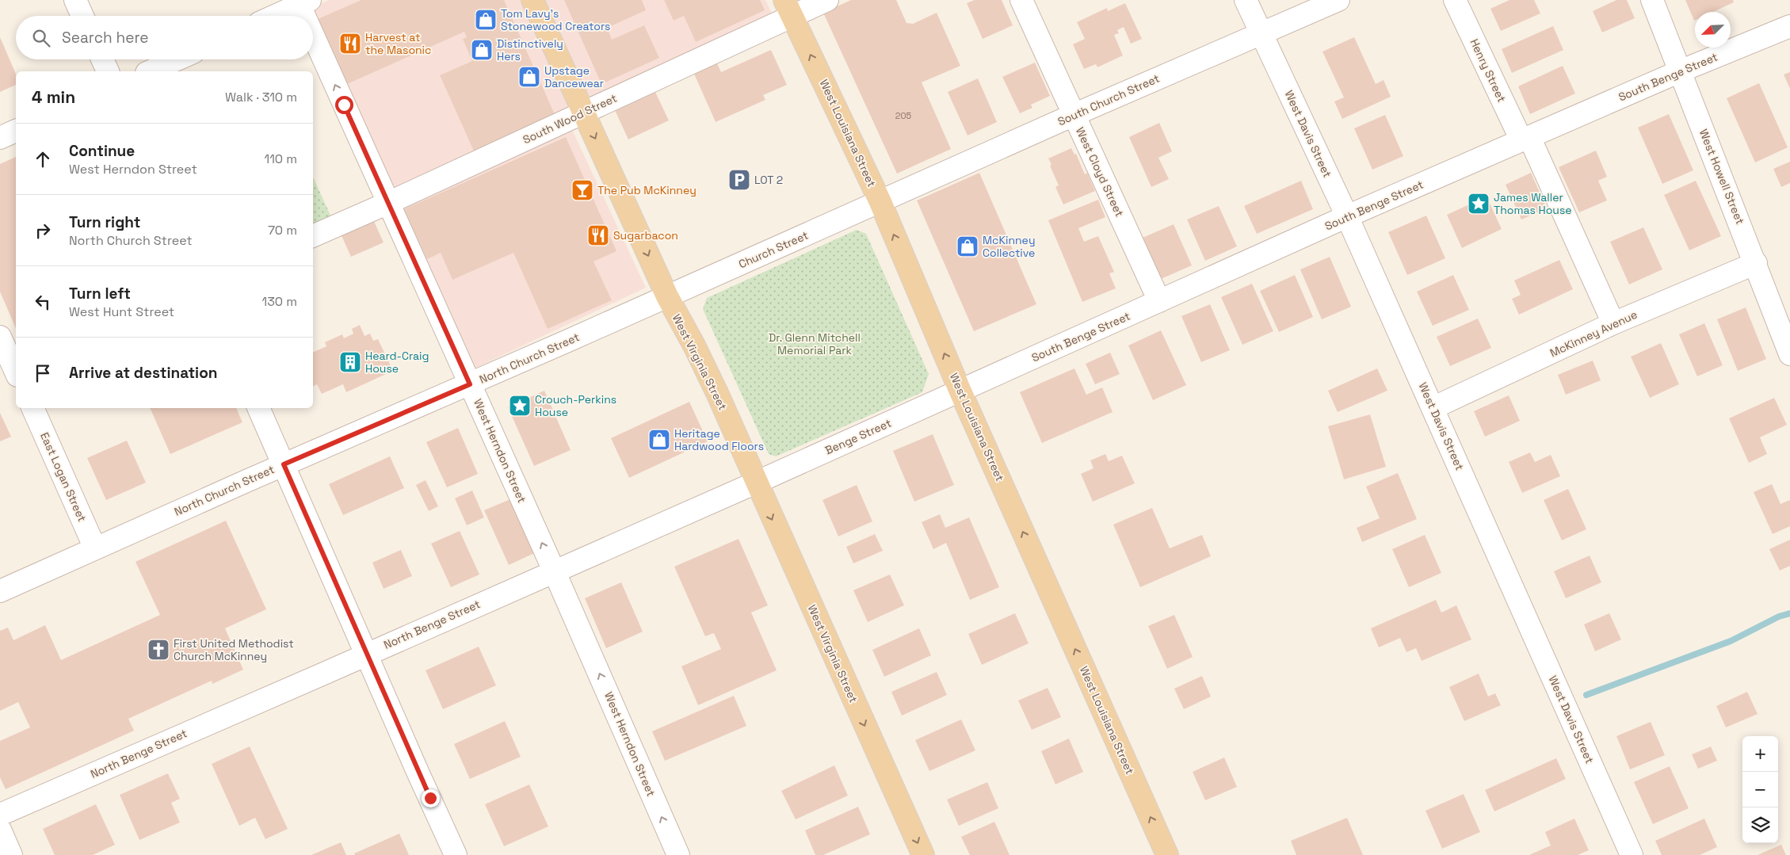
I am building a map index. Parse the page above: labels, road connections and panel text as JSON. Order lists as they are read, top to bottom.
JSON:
{
  "streets": {
    "main road": ["West Louisiana Street", "West Virginia Street"],
    "street": [
      "Henry Street",
      "South Benge Street",
      "South Church Street",
      "South Wood Street",
      "West Davis Street",
      "West Cloyd Street",
      "West Howell Street",
      "Church Street",
      "McKinney Avenue",
      "North Church Street",
      "Benge Street",
      "West Herndon Street",
      "East Logan Street",
      "North Benge Street"
    ]
  },
  "crossings": [
    ["Henry Street", "South Benge Street"],
    ["Henry Street", "McKinney Avenue"],
    ["South Benge Street", "West Louisiana Street"],
    ["South Benge Street", "West Davis Street"],
    ["South Benge Street", "West Cloyd Street"],
    ["South Benge Street", "West Howell Street"],
    ["South Benge Street", "Benge Street"],
    ["South Church Street", "West Louisiana Street"],
    ["South Church Street", "West Davis Street"],
    ["South Church Street", "West Cloyd Street"],
    ["South Church Street", "Church Street"],
    ["South Wood Street", "West Louisiana Street"],
    ["South Wood Street", "West Virginia Street"],
    ["South Wood Street", "West Herndon Street"],
    ["West Louisiana Street", "Church Street"],
    ["West Louisiana Street", "Benge Street"],
    ["West Davis Street", "McKinney Avenue"],
    ["West Howell Street", "McKinney Avenue"],
    ["Church Street", "North Church Street"],
    ["Church Street", "West Virginia Street"],
    ["North Church Street", "West Virginia Street"],
    ["North Church Street", "West Herndon Street"],
    ["North Church Street", "East Logan Street"],
    ["West Virginia Street", "Benge Street"],
    ["West Virginia Street", "North Benge Street"],
    ["Benge Street", "North Benge Street"],
    ["West Herndon Street", "North Benge Street"]
  ],
  "one_way": ["West Louisiana Street", "West Virginia Street", "West Herndon Street"],
  "parks": ["Dr. Glenn Mitchell Memorial Park"],
  "places": {
    "shop": [
      "Tom Lavy's Stonewood Creators",
      "Distinctively Hers",
      "Upstage Dancewear",
      "McKinney Collective",
      "Heritage Hardwood Floors"
    ],
    "restaurant": ["Harvest at the Masonic", "Sugarbacon"],
    "parking": ["LOT 2"],
    "bar": ["The Pub McKinney"],
    "place": ["James Waller Thomas House", "Crouch-Perkins House"],
    "building": ["Heard-Craig House"],
    "church": ["First United Methodist Church McKinney"]
  },
  "house_numbers": ["205"],
  "north": "bottom left",
  "page": {
    "search": "Search here",
    "heading": ["4 min", "Walk · 310 m"],
    "list": [
      ["Continue", "West Herndon Street", "110 m"],
      ["Turn right", "North Church Street", "70 m"],
      ["Turn left", "West Hunt Street", "130 m"],
      "Arrive at destination"
    ],
    "map_buttons": ["+", "−"]
  }
}
